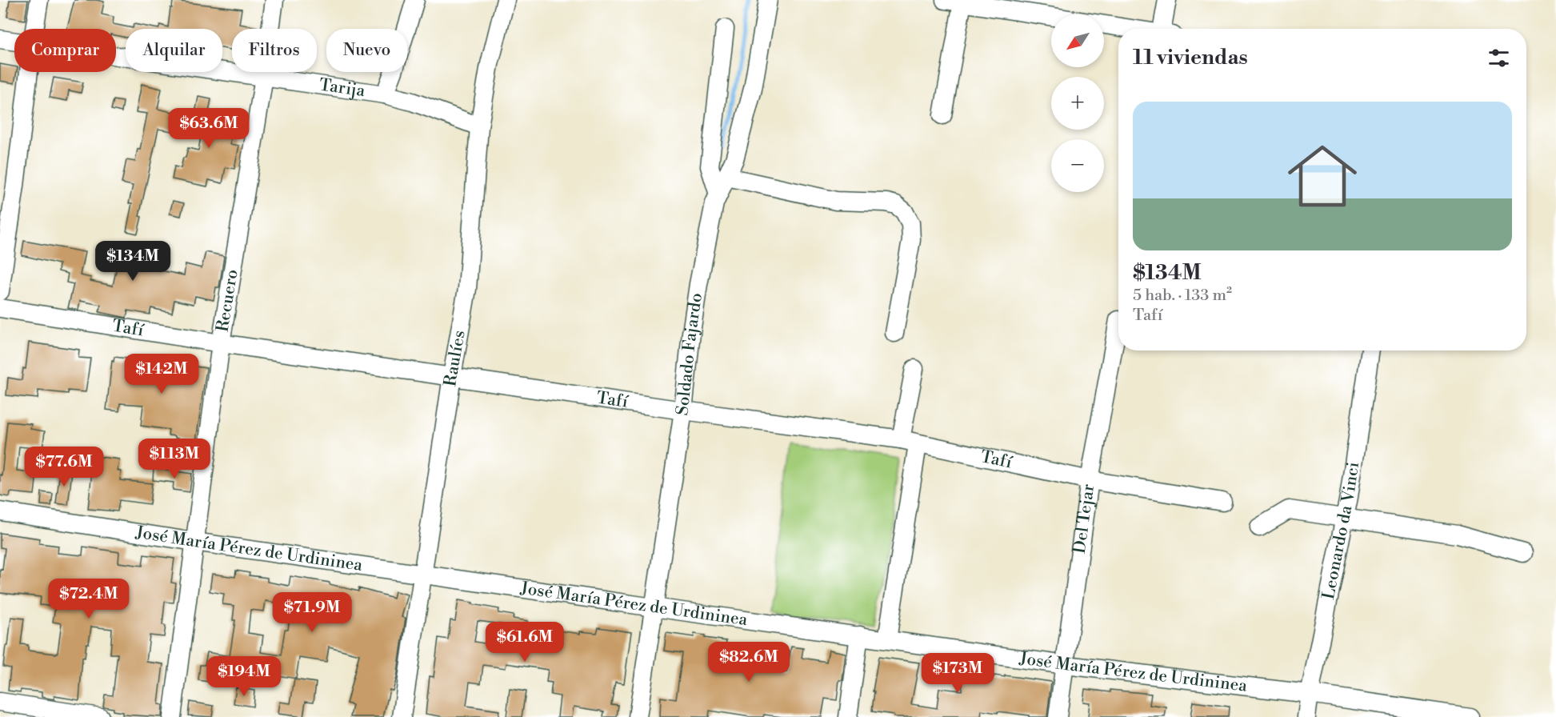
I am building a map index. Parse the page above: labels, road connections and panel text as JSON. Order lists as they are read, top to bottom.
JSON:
{
  "streets": {
    "street": [
      "Tarija",
      "Recuero",
      "Tafí",
      "Soldado Fajardo",
      "Raulíes",
      "Del Tejar",
      "Leonardo da Vinci",
      "José María Pérez de Urdininea"
    ]
  },
  "crossings": [
    ["Tarija", "Recuero"],
    ["Tarija", "Raulíes"],
    ["Recuero", "Tafí"],
    ["Recuero", "José María Pérez de Urdininea"],
    ["Tafí", "Soldado Fajardo"],
    ["Tafí", "Raulíes"],
    ["Tafí", "Del Tejar"],
    ["Soldado Fajardo", "José María Pérez de Urdininea"],
    ["Raulíes", "José María Pérez de Urdininea"],
    ["Del Tejar", "José María Pérez de Urdininea"],
    ["Leonardo da Vinci", "José María Pérez de Urdininea"]
  ],
  "north": "bottom left",
  "page": {
    "map_buttons": ["+", "−"],
    "chip": [
      "Comprar",
      "Alquilar",
      "Filtros",
      "Nuevo"
    ],
    "heading": "11 viviendas",
    "list": [
      {
        "name": "$134M",
        "note": "5 hab. · 133 m² · Tafí"
      }
    ],
    "price": [
      "$63.6M",
      "$134M",
      "$142M",
      "$113M",
      "$77.6M",
      "$72.4M",
      "$71.9M",
      "$61.6M",
      "$82.6M",
      "$173M",
      "$194M"
    ]
  }
}
